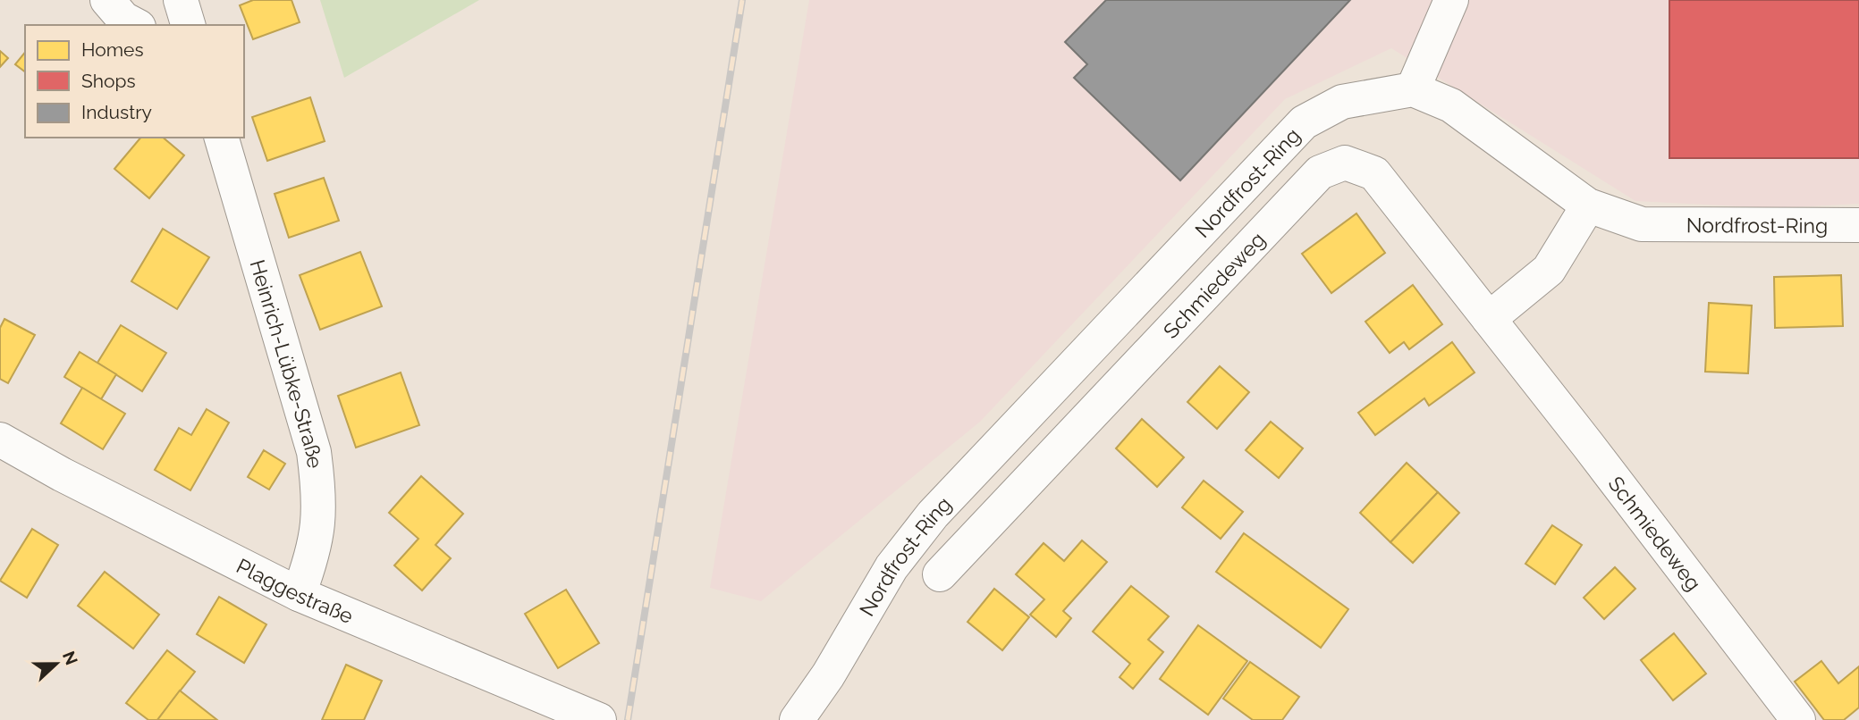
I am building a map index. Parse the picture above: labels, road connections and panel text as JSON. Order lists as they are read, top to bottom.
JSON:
{
  "streets": {
    "street": [
      "Nordfrost-Ring",
      "Schmiedeweg",
      "Heinrich-Lübke-Straße",
      "Plaggestraße"
    ]
  },
  "crossings": [
    ["Heinrich-Lübke-Straße", "Plaggestraße"]
  ],
  "legend": ["Homes", "Shops", "Industry"],
  "north": "right"
}
